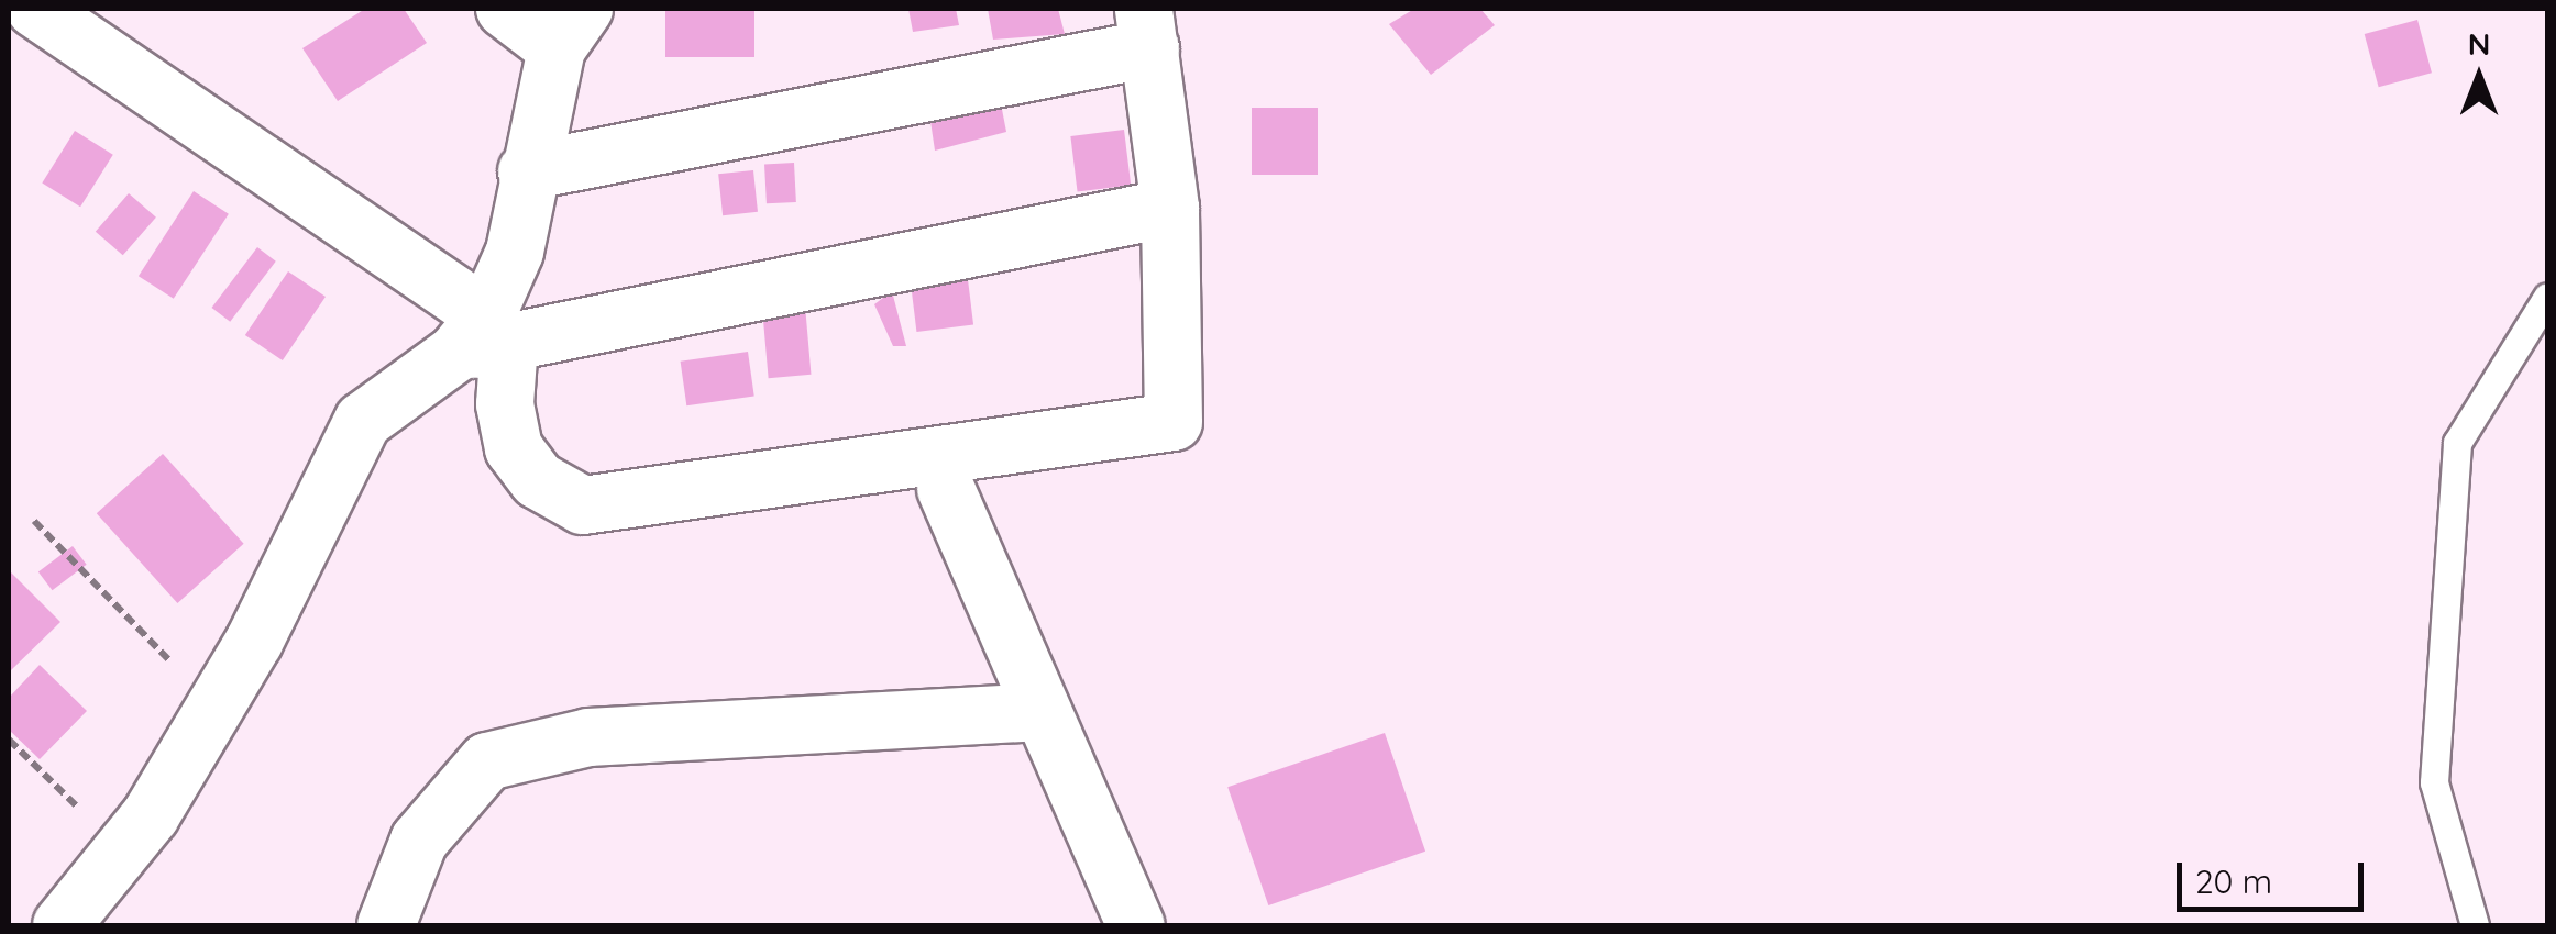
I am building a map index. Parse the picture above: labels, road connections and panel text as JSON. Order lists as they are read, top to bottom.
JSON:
{
  "scale_bar": "20 m",
  "north": "top"
}
